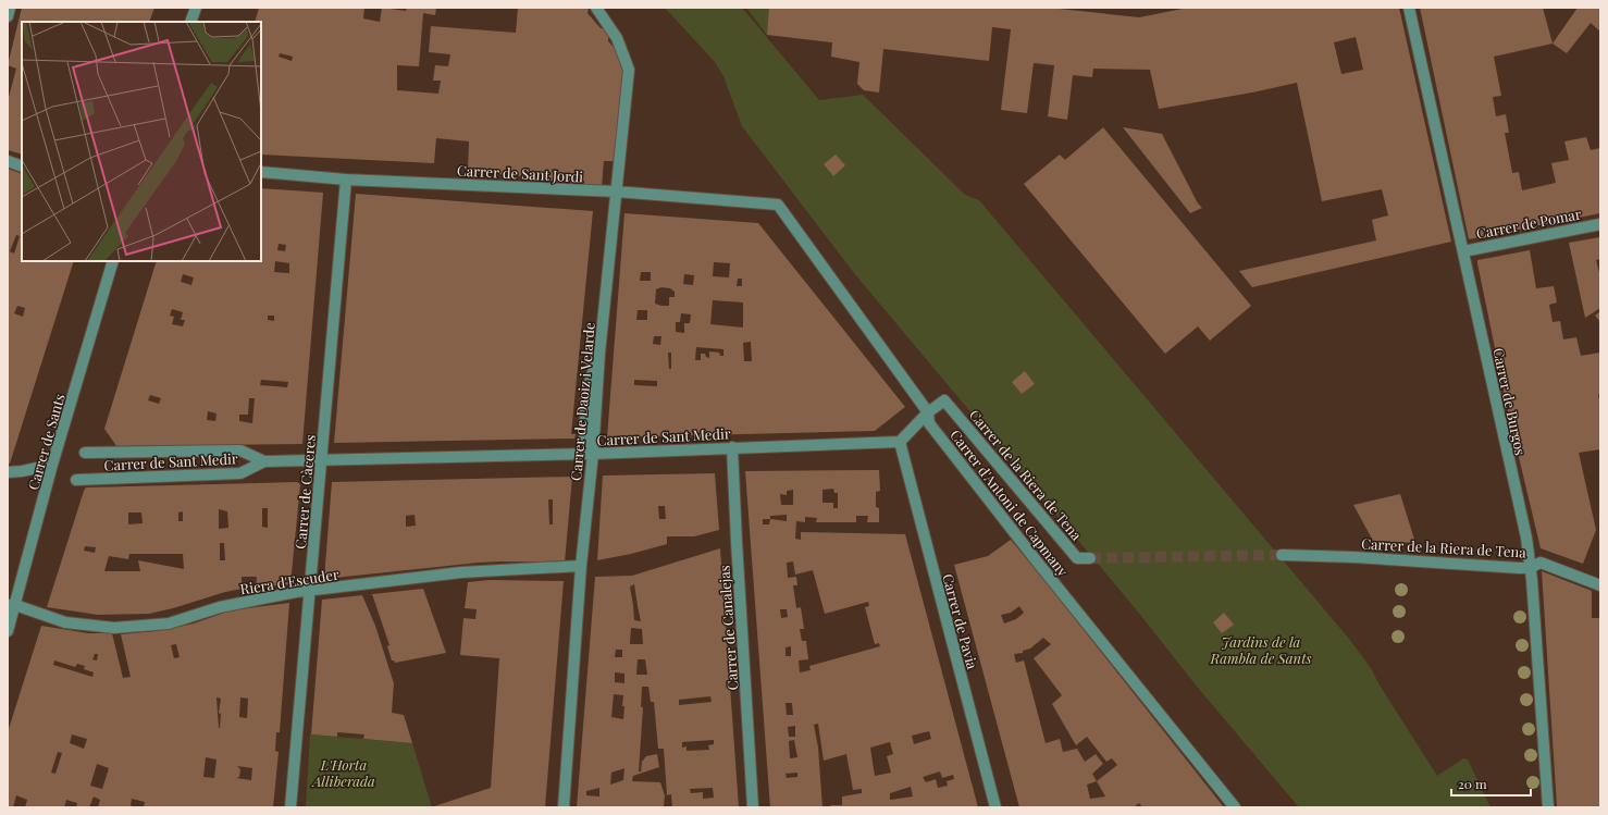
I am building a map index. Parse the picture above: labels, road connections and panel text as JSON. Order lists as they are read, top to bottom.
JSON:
{
  "streets": {
    "street": [
      "Carrer de Sant Jordi",
      "Carrer de Pomar",
      "Carrer de Daoiz i Velarde",
      "Carrer de Burgos",
      "Carrer de Sant Medir",
      "Carrer de Sants",
      "Carrer de la Riera de Tena",
      "Carrer de Càceres",
      "Carrer d'Antoni de Capmany",
      "Riera d'Escuder",
      "Carrer de Pavia",
      "Carrer de Canalejas"
    ]
  },
  "crossings": [
    ["Carrer de Sant Jordi", "Carrer de Daoiz i Velarde"],
    ["Carrer de Sant Jordi", "Carrer de Càceres"],
    ["Carrer de Sant Jordi", "Carrer d'Antoni de Capmany"],
    ["Carrer de Pomar", "Carrer de Burgos"],
    ["Carrer de Daoiz i Velarde", "Carrer de Sant Medir"],
    ["Carrer de Daoiz i Velarde", "Riera d'Escuder"],
    ["Carrer de Burgos", "Carrer de la Riera de Tena"],
    ["Carrer de Sant Medir", "Carrer de Càceres"],
    ["Carrer de Sant Medir", "Carrer de Pavia"],
    ["Carrer de Sant Medir", "Carrer de Canalejas"],
    ["Carrer de Sants", "Riera d'Escuder"],
    ["Carrer de la Riera de Tena", "Carrer d'Antoni de Capmany"],
    ["Carrer de Càceres", "Riera d'Escuder"]
  ],
  "parks": ["Jardins de la Rambla de Sants", "L'Horta Alliberada"],
  "scale_bar": "20 m"
}
